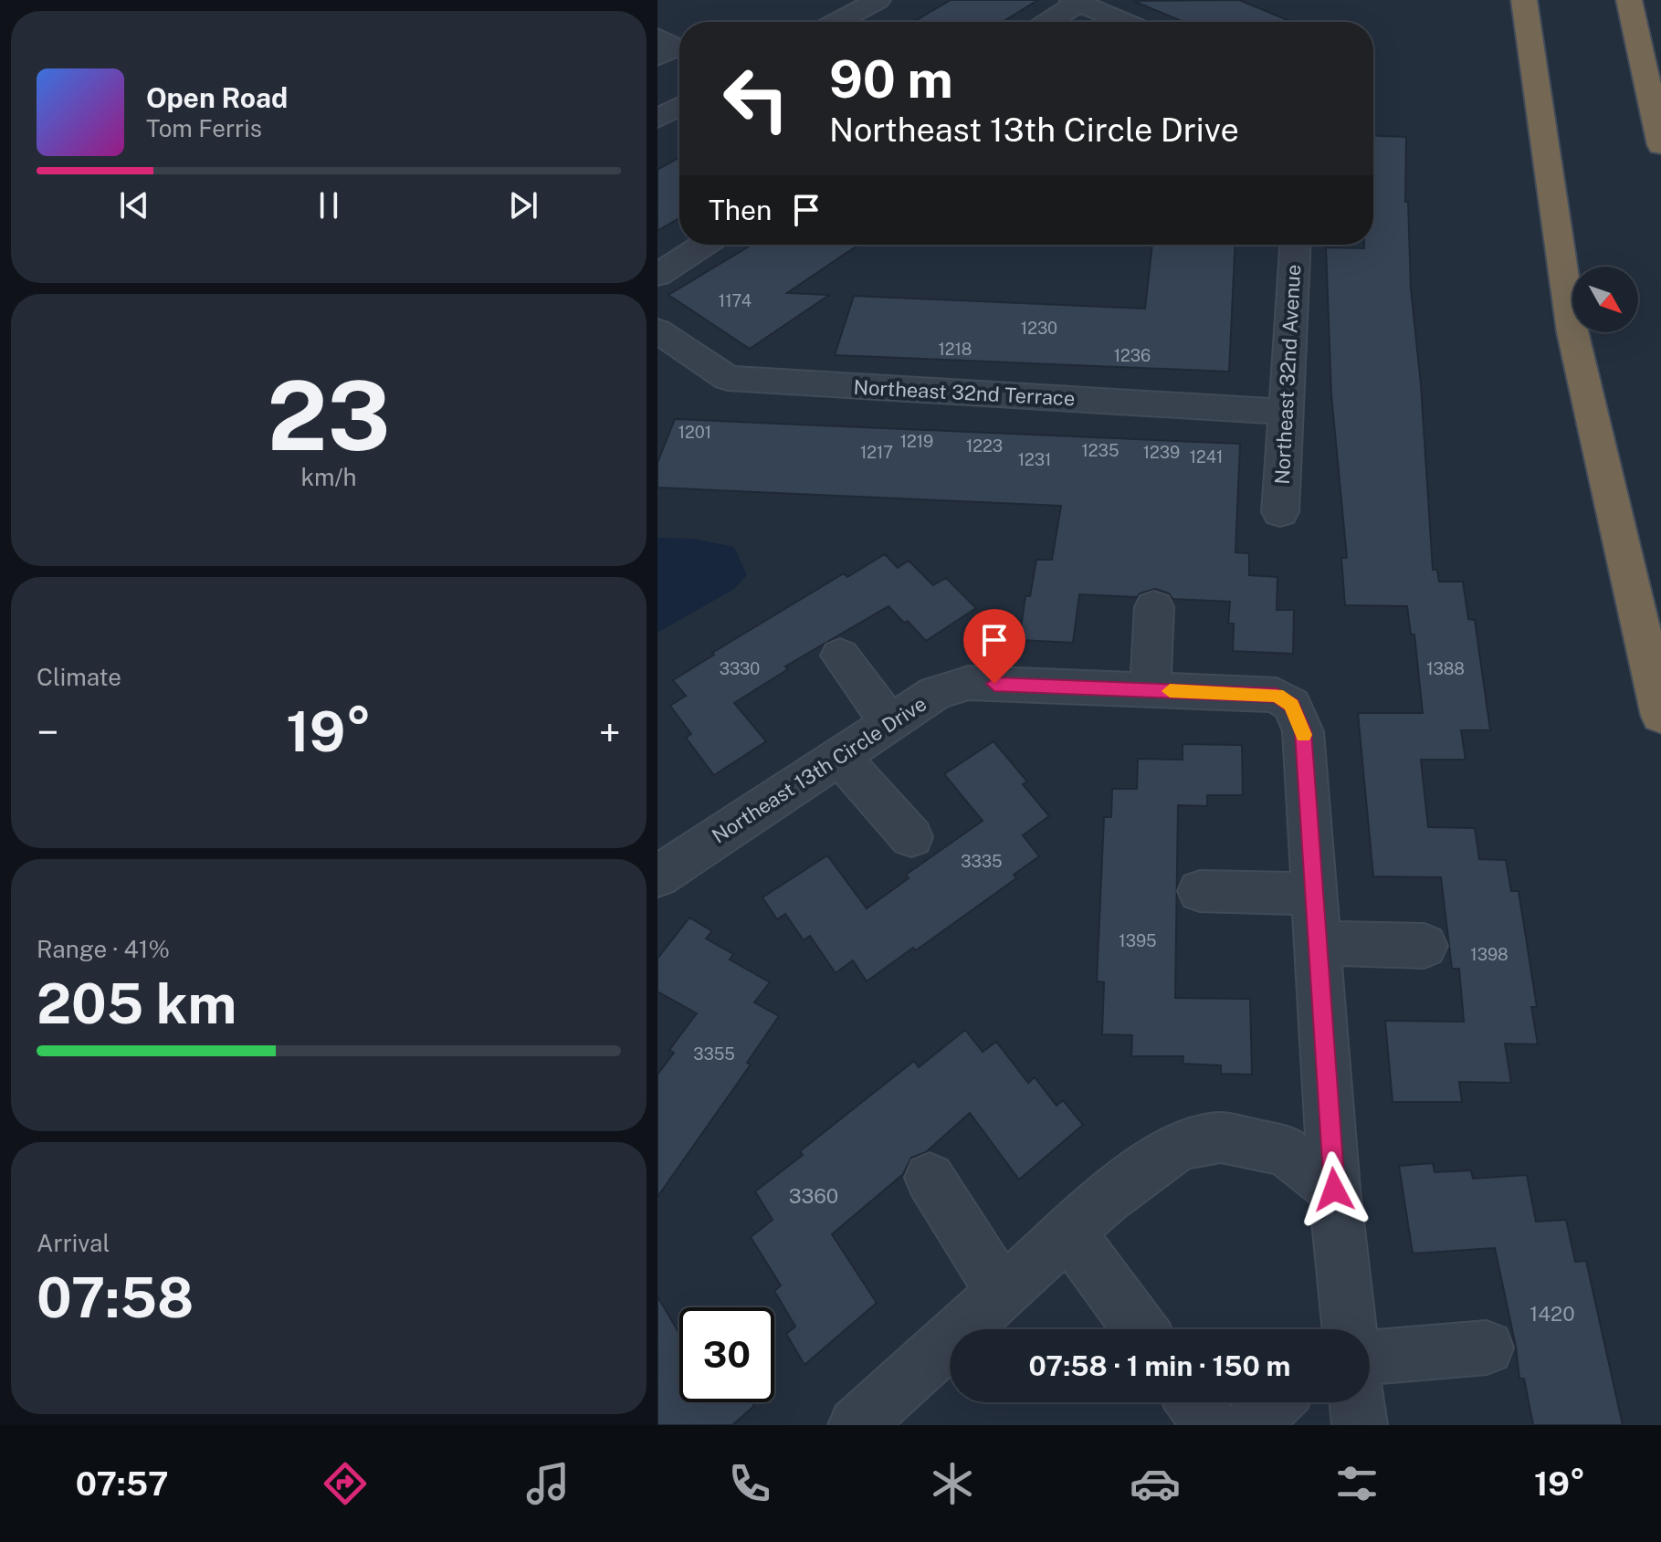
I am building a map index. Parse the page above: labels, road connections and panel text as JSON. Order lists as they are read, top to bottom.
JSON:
{
  "streets": {
    "street": ["Northeast 32nd Avenue", "Northeast 32nd Terrace", "Northeast 13th Circle Drive"]
  },
  "crossings": [
    ["Northeast 32nd Avenue", "Northeast 32nd Terrace"]
  ],
  "house_numbers": [
    "1174",
    "1230",
    "1218",
    "1236",
    "1201",
    "1219",
    "1223",
    "1235",
    "1217",
    "1239",
    "1241",
    "1231",
    "3330",
    "1388",
    "3335",
    "1395",
    "1398",
    "3355",
    "3360",
    "1420"
  ],
  "north": "bottom right",
  "page": {
    "turn": ["90 m", "Northeast 13th Circle Drive"],
    "song": ["Open Road", "Tom Ferris"],
    "then": "Then",
    "tile": [
      ["23", "km/h"],
      "Climate",
      ["Range · 41%", "205 km"],
      ["Arrival", "07:58"]
    ],
    "heat": ["−", "19°", "+"],
    "limit": "30",
    "trip": "07:58 · 1 min · 150 m",
    "tabs": ["07:57", "19°"]
  }
}
